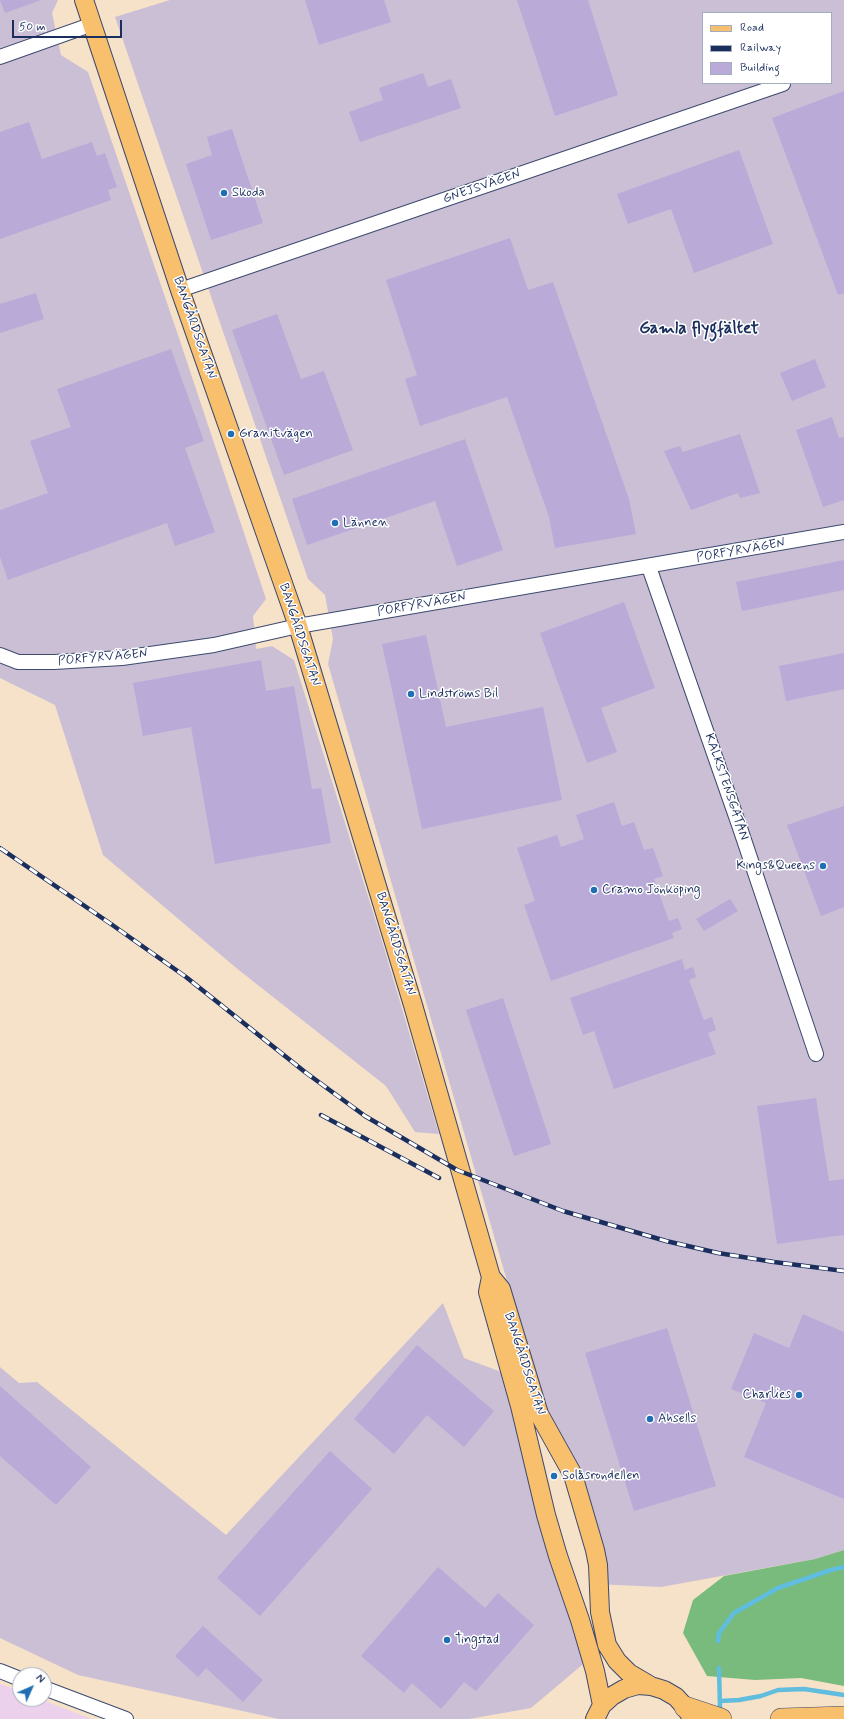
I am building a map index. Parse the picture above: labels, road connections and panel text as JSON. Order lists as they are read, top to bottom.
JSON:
{
  "streets": {
    "main road": ["BANGÅRDSGATAN"],
    "street": ["GNEJSVÄGEN", "PORFYRVÄGEN", "KALKSTENSGATAN"]
  },
  "crossings": [
    ["GNEJSVÄGEN", "BANGÅRDSGATAN"],
    ["BANGÅRDSGATAN", "PORFYRVÄGEN"],
    ["PORFYRVÄGEN", "KALKSTENSGATAN"]
  ],
  "districts": ["Gamla flygfältet"],
  "places": [
    "Skoda",
    "Granitvägen",
    "Lännen",
    "Lindströms Bil",
    "Kings&Queens",
    "Cramo Jönköping",
    "Charlies",
    "Ahsells",
    "Solåsrondellen",
    "Tingstad"
  ],
  "legend": ["Road", "Railway", "Building"],
  "scale_bar": "50 m",
  "north": "top right"
}
